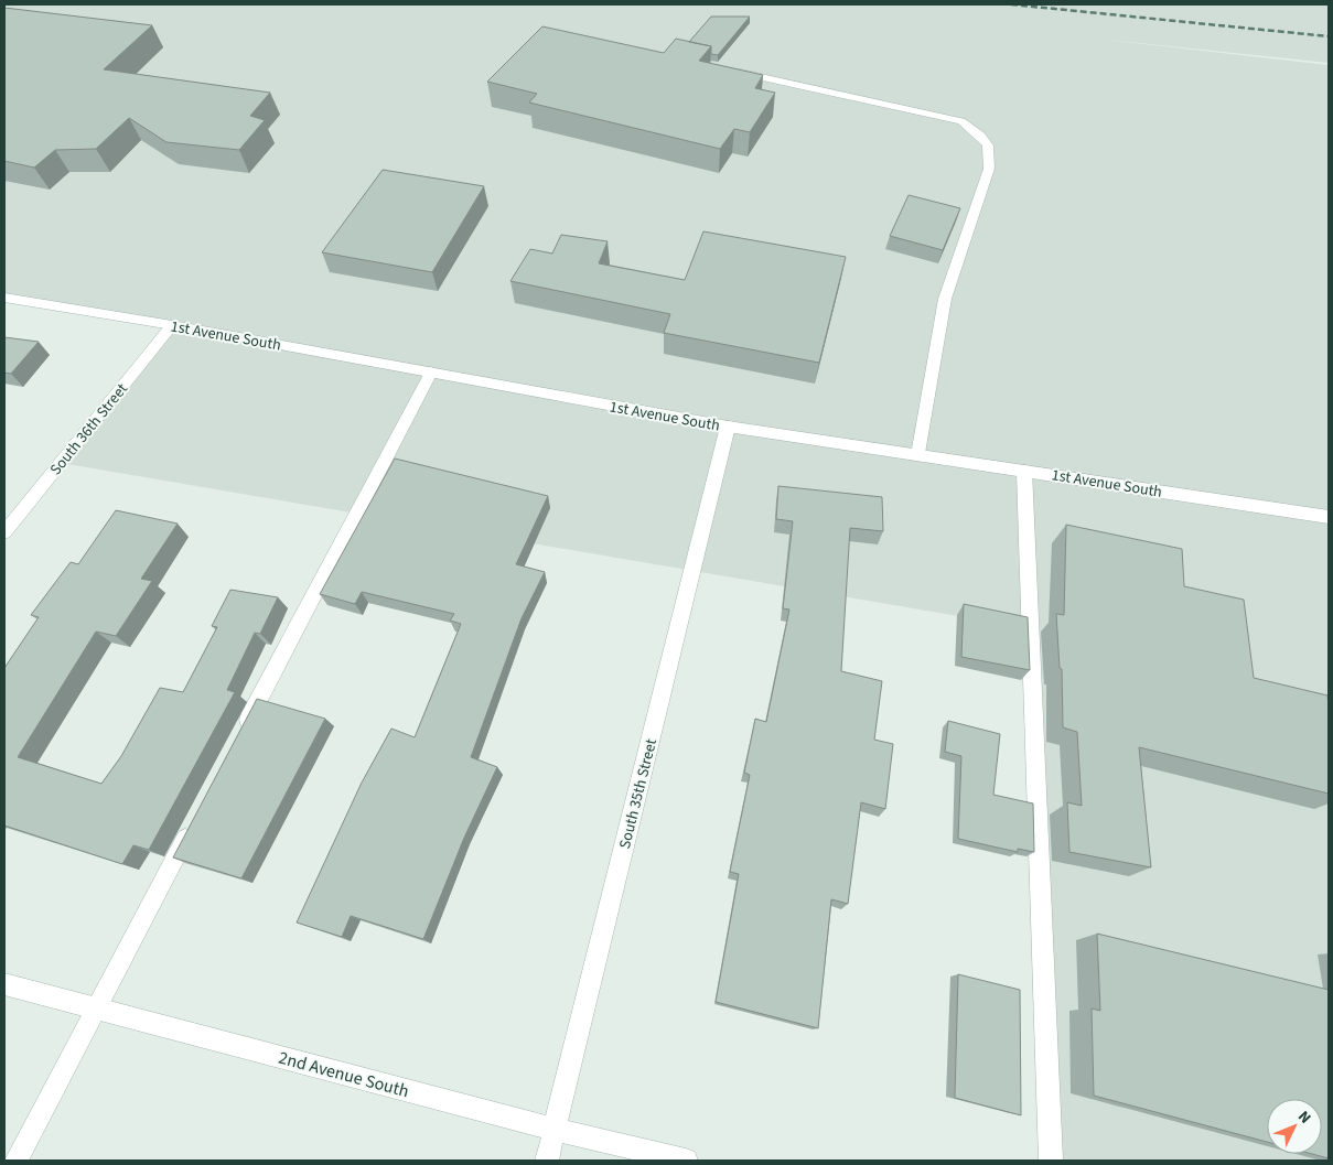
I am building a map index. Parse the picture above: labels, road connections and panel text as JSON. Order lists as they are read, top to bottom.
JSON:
{
  "streets": {
    "street": [
      "1st Avenue South",
      "South 36th Street",
      "South 35th Street",
      "2nd Avenue South"
    ]
  },
  "crossings": [
    ["1st Avenue South", "South 36th Street"],
    ["1st Avenue South", "South 35th Street"],
    ["South 35th Street", "2nd Avenue South"]
  ],
  "north": "top right"
}
